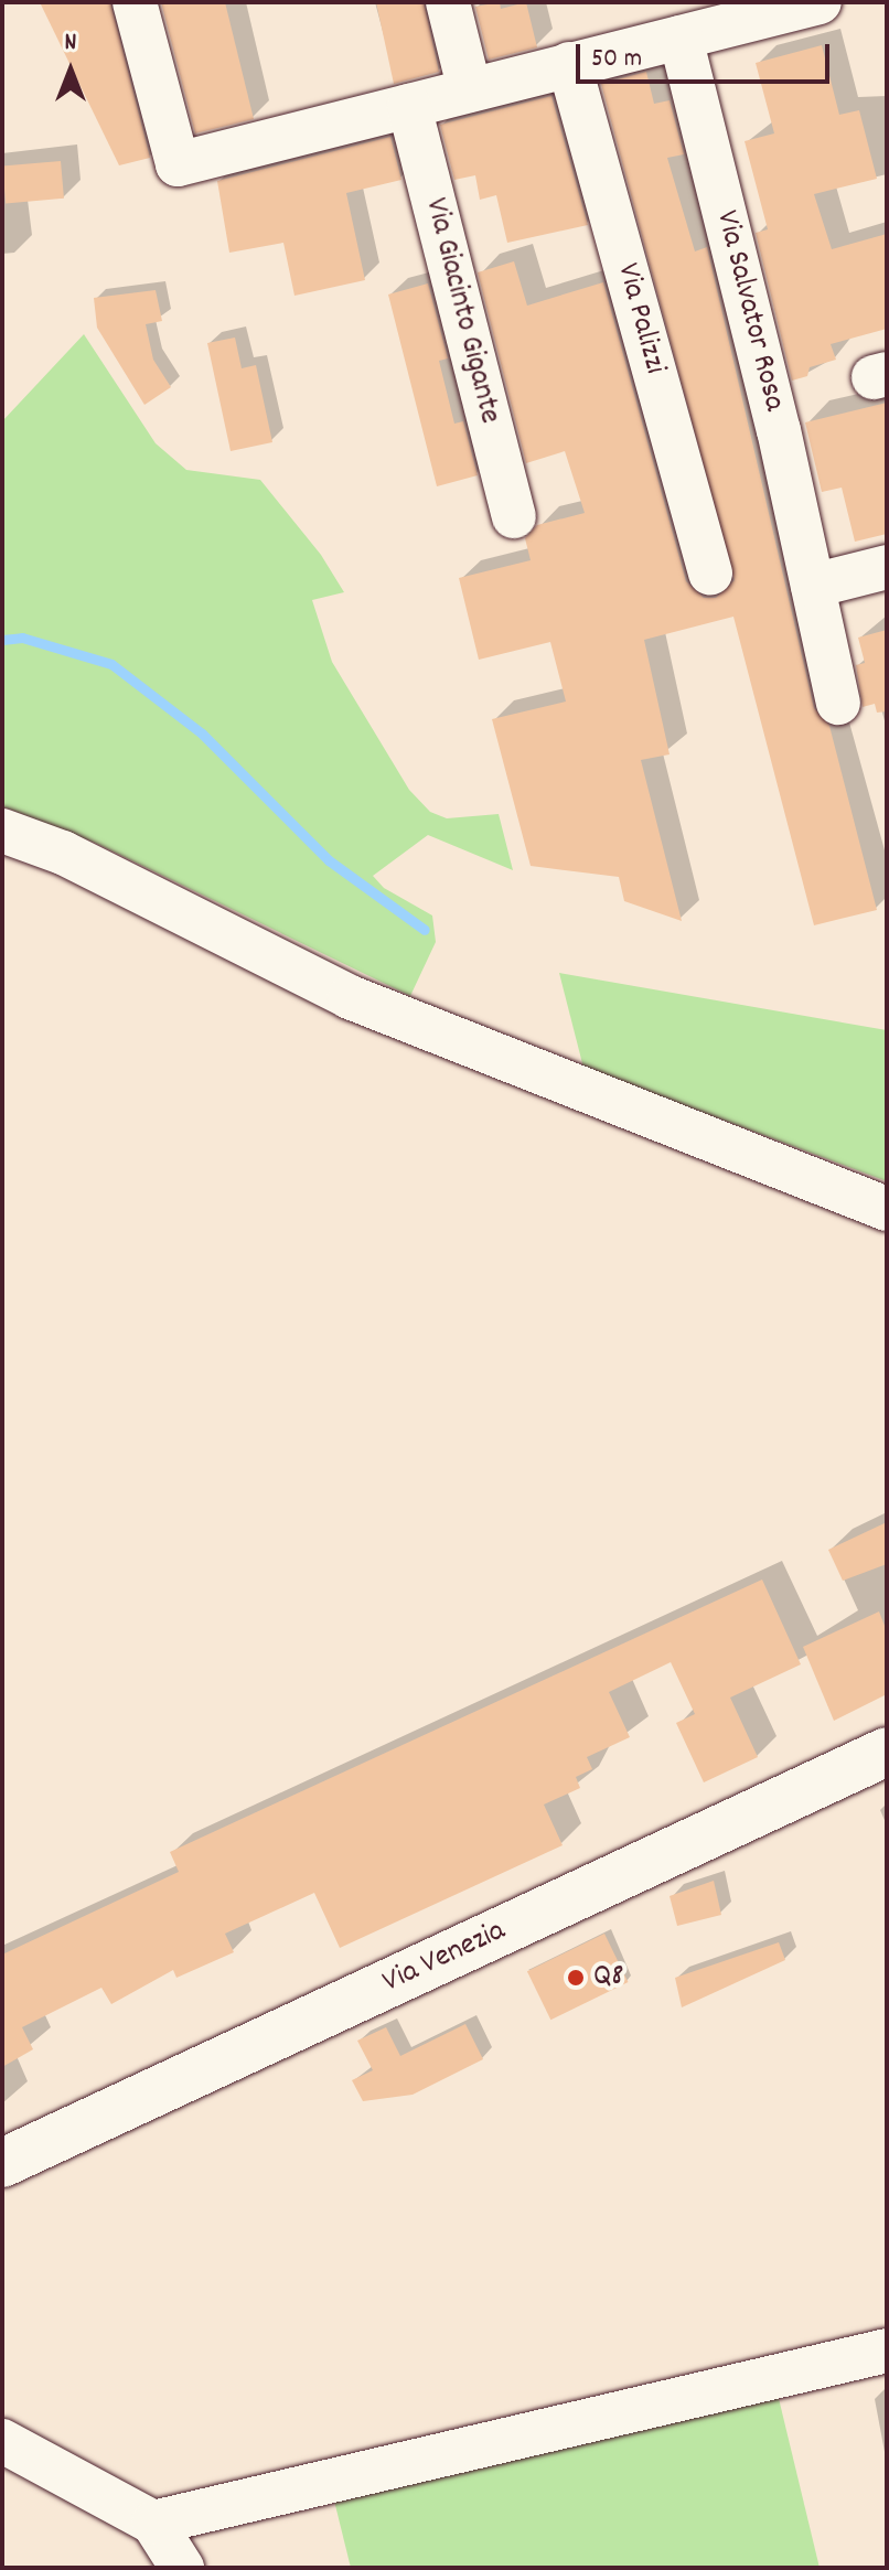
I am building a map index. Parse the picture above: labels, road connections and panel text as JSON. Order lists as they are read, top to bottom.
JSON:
{
  "streets": {
    "main road": ["Via Venezia"],
    "street": ["Via Giacinto Gigante", "Via Salvator Rosa", "Via Palizzi"]
  },
  "places": ["Q8"],
  "scale_bar": "50 m",
  "north": "top"
}
